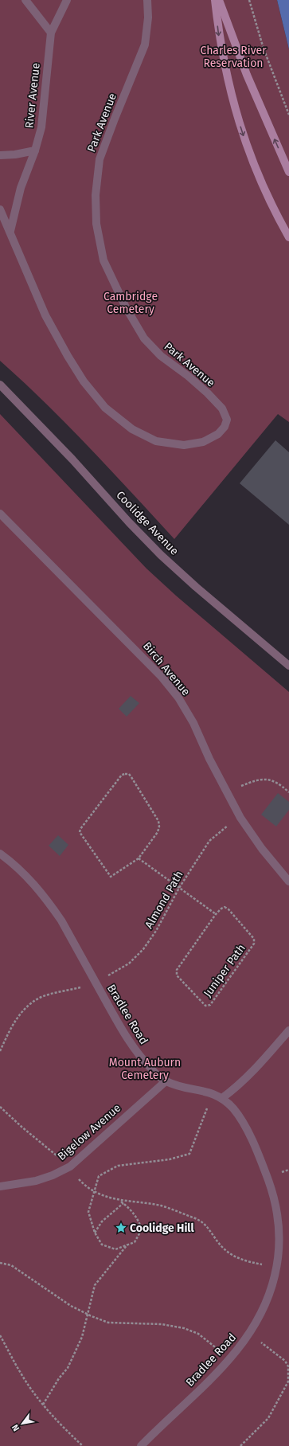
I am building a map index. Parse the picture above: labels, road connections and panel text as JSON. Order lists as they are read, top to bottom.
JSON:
{
  "streets": {
    "street": [
      "River Avenue",
      "Park Avenue",
      "Coolidge Avenue",
      "Birch Avenue",
      "Bradlee Road",
      "Bigelow Avenue"
    ],
    "path": ["Almond Path", "Juniper Path"]
  },
  "crossings": [
    ["River Avenue", "Park Avenue"],
    ["Birch Avenue", "Almond Path"],
    ["Almond Path", "Bradlee Road"],
    ["Bradlee Road", "Bigelow Avenue"]
  ],
  "parks": ["Charles River Reservation", "Cambridge Cemetery", "Mount Auburn Cemetery"],
  "places": {
    "place": ["Coolidge Hill"]
  },
  "north": "bottom left"
}
